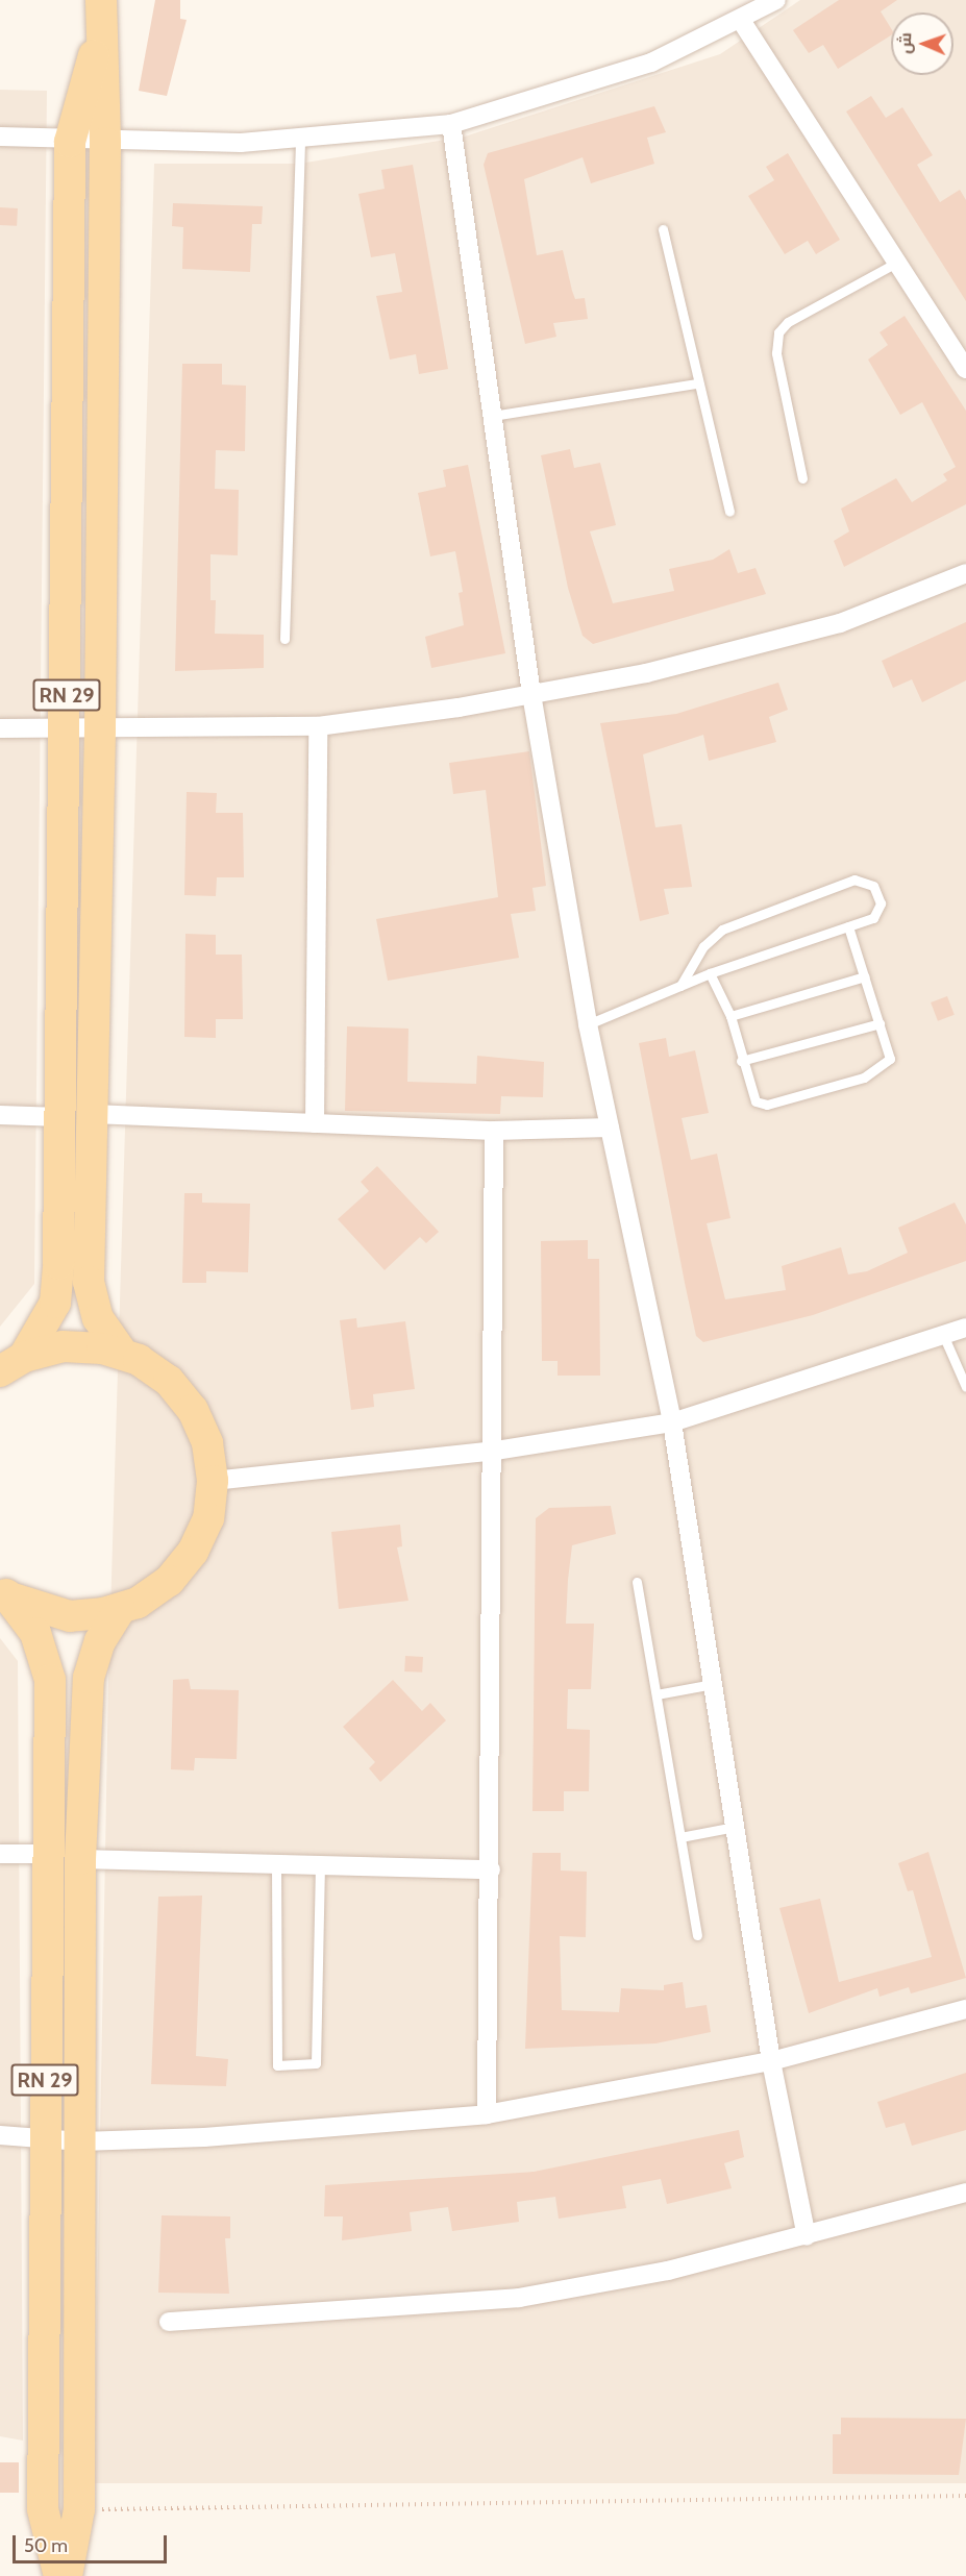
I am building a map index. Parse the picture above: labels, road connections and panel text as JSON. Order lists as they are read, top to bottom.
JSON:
{
  "streets": {
    "main road": ["RN 29"]
  },
  "scale_bar": "50 m",
  "north": "left"
}
